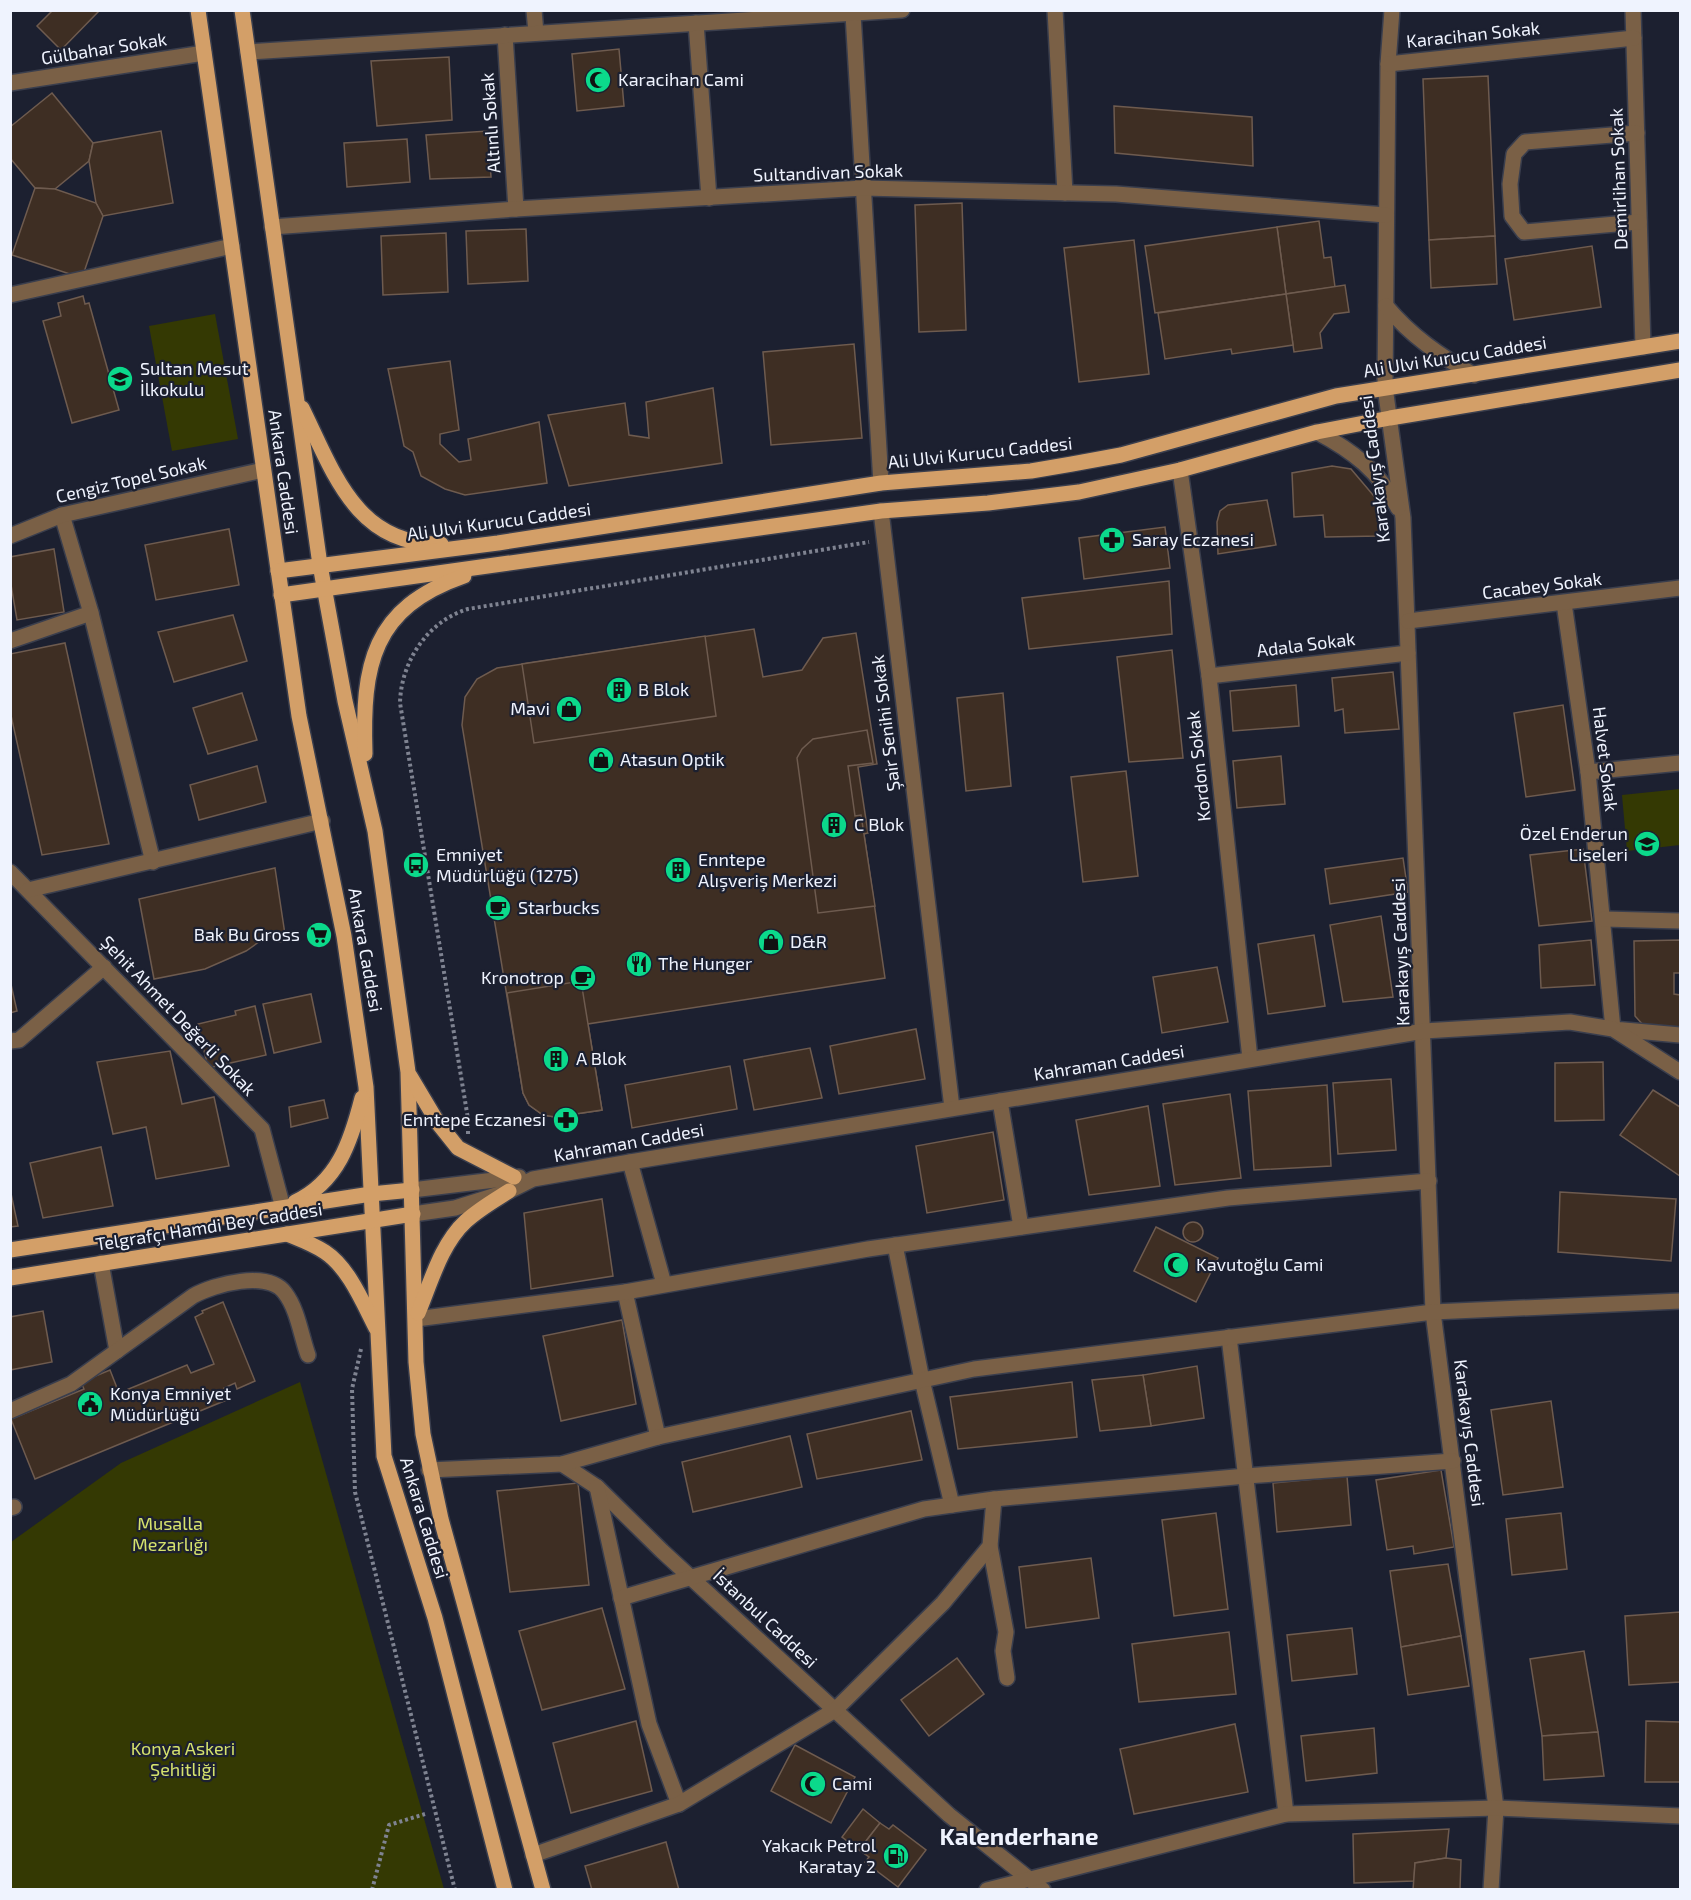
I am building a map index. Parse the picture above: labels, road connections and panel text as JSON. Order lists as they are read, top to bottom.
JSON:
{
  "streets": {
    "main road": ["Ali Ulvi Kurucu Caddesi", "Ankara Caddesi", "Telgrafçı Hamdi Bey Caddesi"],
    "street": [
      "Karacihan Sokak",
      "Gülbahar Sokak",
      "Altınlı Sokak",
      "Sultandivan Sokak",
      "Demirlihan Sokak",
      "Karakayış Caddesi",
      "Cengiz Topel Sokak",
      "Cacabey Sokak",
      "Adala Sokak",
      "Şair Senihi Sokak",
      "Halvet Sokak",
      "Kordon Sokak",
      "Şehit Ahmet Değerli Sokak",
      "Kahraman Caddesi",
      "İstanbul Caddesi"
    ]
  },
  "crossings": [
    ["Karacihan Sokak", "Demirlihan Sokak"],
    ["Karacihan Sokak", "Karakayış Caddesi"],
    ["Gülbahar Sokak", "Ankara Caddesi"],
    ["Altınlı Sokak", "Sultandivan Sokak"],
    ["Sultandivan Sokak", "Karakayış Caddesi"],
    ["Sultandivan Sokak", "Ankara Caddesi"],
    ["Demirlihan Sokak", "Ali Ulvi Kurucu Caddesi"],
    ["Ali Ulvi Kurucu Caddesi", "Karakayış Caddesi"],
    ["Ali Ulvi Kurucu Caddesi", "Ankara Caddesi"],
    ["Karakayış Caddesi", "Cacabey Sokak"],
    ["Karakayış Caddesi", "Adala Sokak"],
    ["Karakayış Caddesi", "Kahraman Caddesi"],
    ["Ankara Caddesi", "Cengiz Topel Sokak"],
    ["Ankara Caddesi", "Kahraman Caddesi"],
    ["Ankara Caddesi", "Telgrafçı Hamdi Bey Caddesi"],
    ["Cacabey Sokak", "Halvet Sokak"],
    ["Adala Sokak", "Kordon Sokak"],
    ["Şair Senihi Sokak", "Kahraman Caddesi"],
    ["Halvet Sokak", "Kahraman Caddesi"],
    ["Kordon Sokak", "Kahraman Caddesi"],
    ["Şehit Ahmet Değerli Sokak", "Telgrafçı Hamdi Bey Caddesi"],
    ["Kahraman Caddesi", "Telgrafçı Hamdi Bey Caddesi"]
  ],
  "districts": ["Kalenderhane"],
  "parks": ["Musalla Mezarlığı", "Konya Askeri Şehitliği"],
  "places": {
    "mosque": ["Karacihan Cami", "Kavutoğlu Cami", "Cami"],
    "school or university": ["Sultan Mesut İlkokulu", "Özel Enderun Liseleri"],
    "pharmacy": ["Saray Eczanesi", "Enntepe Eczanesi"],
    "building": [
      "B Blok",
      "C Blok",
      "Enntepe Alışveriş Merkezi",
      "A Blok"
    ],
    "shop": ["Mavi", "Atasun Optik", "D&R"],
    "bus stop": ["Emniyet Müdürlüğü (1275)"],
    "cafe": ["Starbucks", "Kronotrop"],
    "supermarket": ["Bak Bu Gross"],
    "restaurant": ["The Hunger"],
    "public building": ["Konya Emniyet Müdürlüğü"],
    "fuel station": ["Yakacık Petrol Karatay 2"]
  }
}
